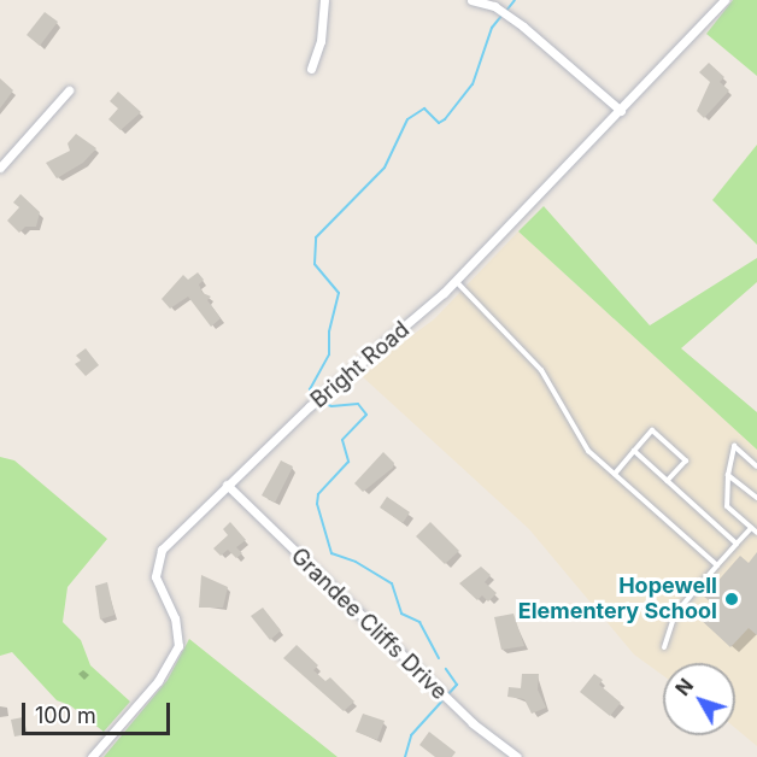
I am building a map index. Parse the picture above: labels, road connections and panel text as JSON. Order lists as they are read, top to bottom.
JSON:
{
  "streets": {
    "street": ["Bright Road", "Grandee Cliffs Drive"]
  },
  "crossings": [
    ["Bright Road", "Grandee Cliffs Drive"]
  ],
  "places": ["Hopewell Elementery School"],
  "scale_bar": "100 m",
  "north": "top left"
}
